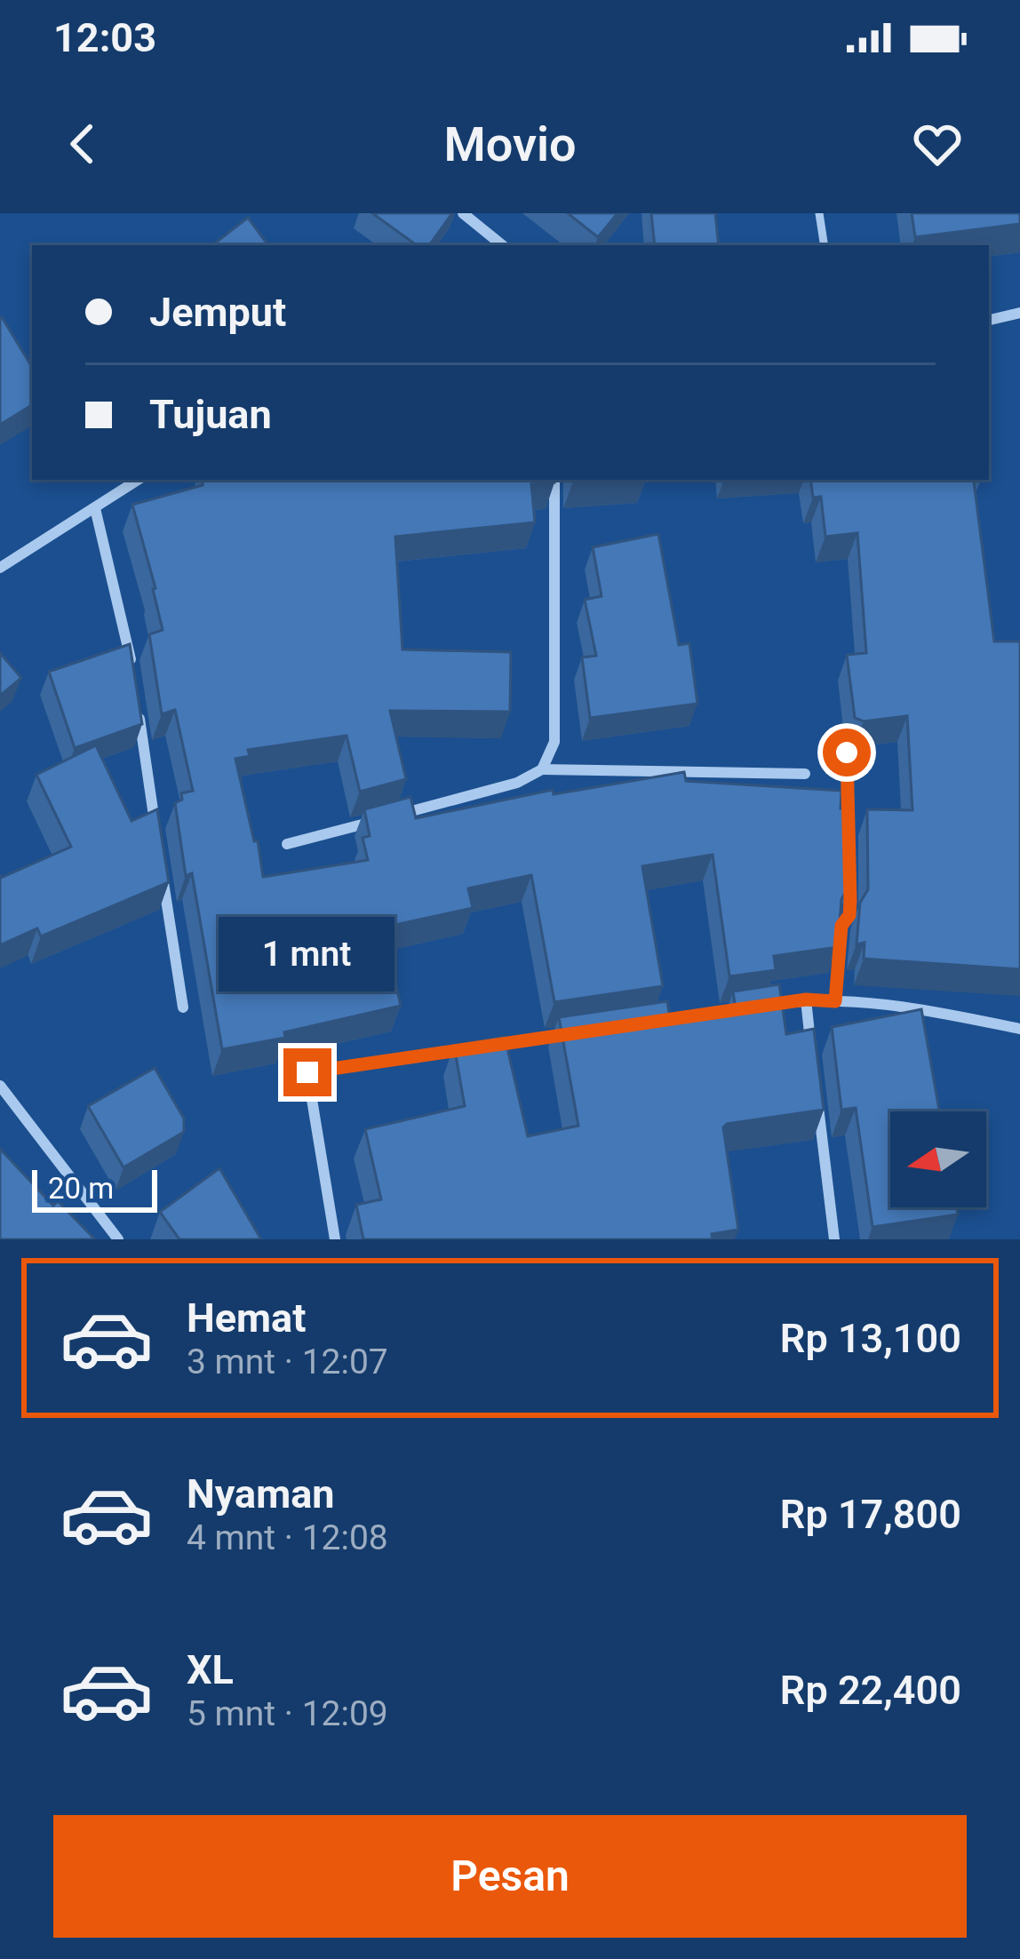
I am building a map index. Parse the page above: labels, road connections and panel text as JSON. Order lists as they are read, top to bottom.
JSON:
{
  "scale_bar": "20 m",
  "north": "left",
  "page": {
    "status": "12:03",
    "header": "Movio",
    "banner": ["Jemput", "Tujuan"],
    "bubble": "1 mnt",
    "scale": "20 m",
    "list": [
      {
        "name": "Hemat",
        "note": "3 mnt · 12:07",
        "value": "Rp 13,100"
      },
      {
        "name": "Nyaman",
        "note": "4 mnt · 12:08",
        "value": "Rp 17,800"
      },
      {
        "name": "XL",
        "note": "5 mnt · 12:09",
        "value": "Rp 22,400"
      }
    ],
    "buttons": "Pesan"
  }
}
